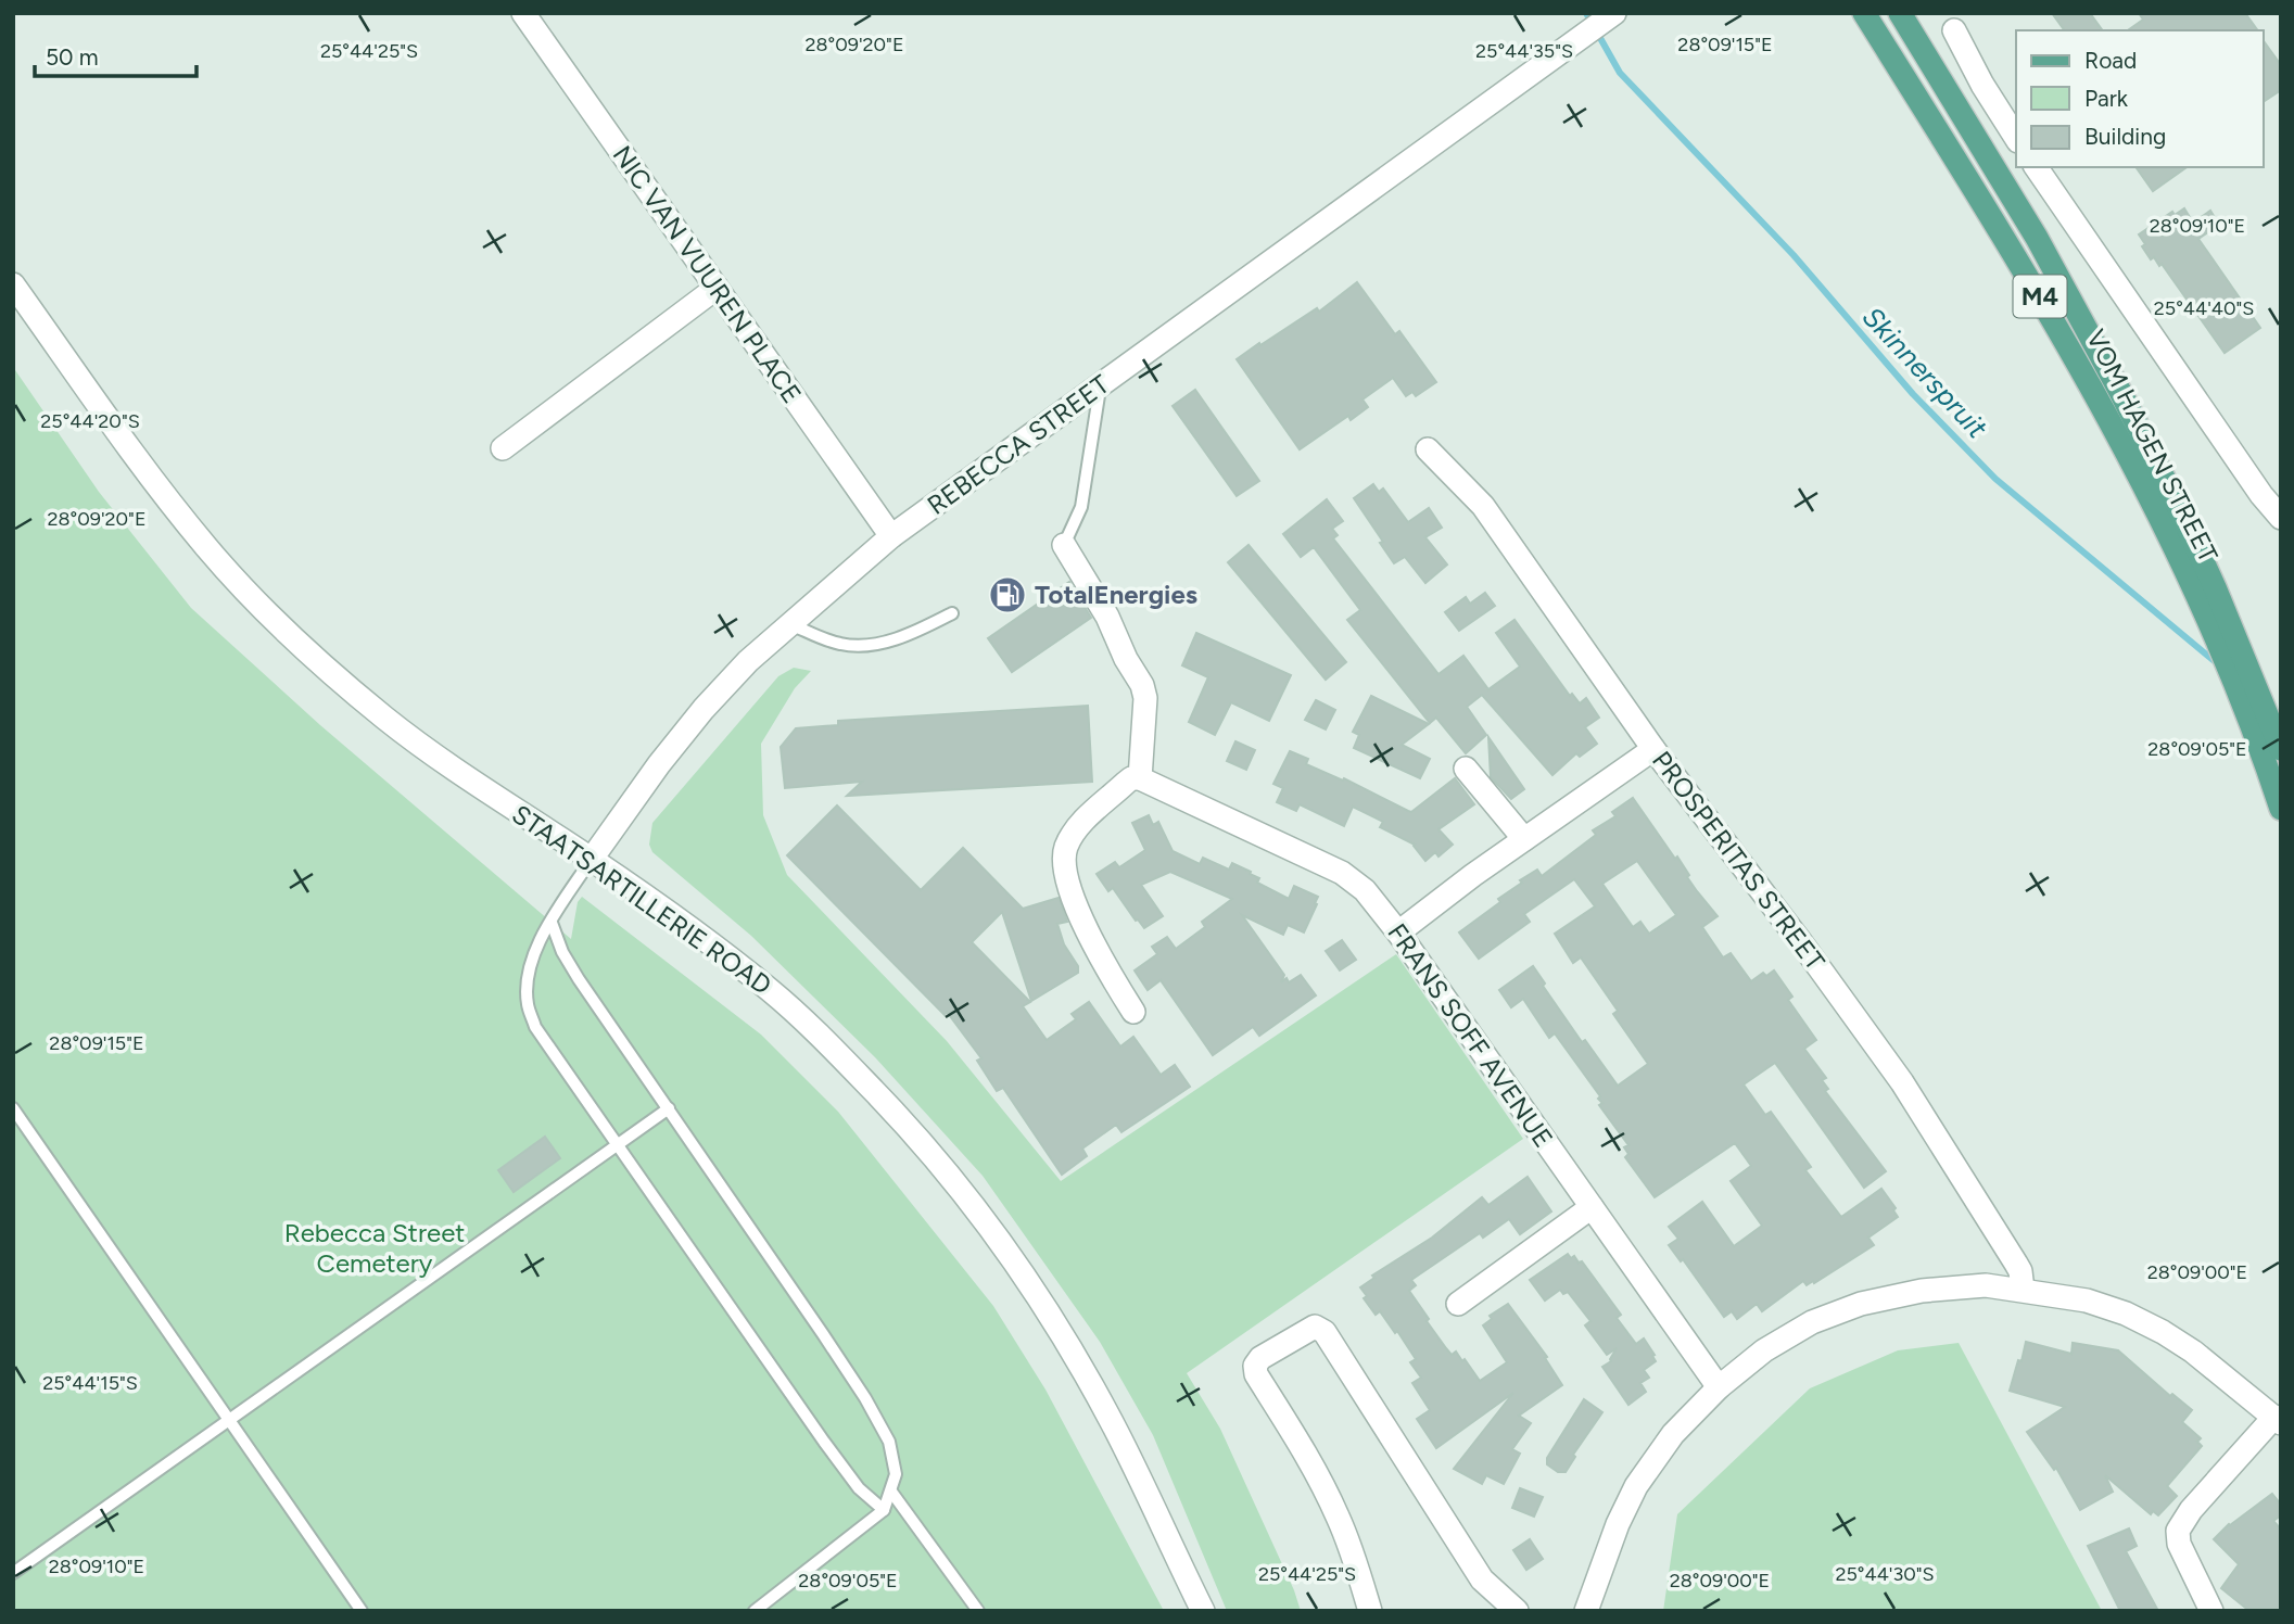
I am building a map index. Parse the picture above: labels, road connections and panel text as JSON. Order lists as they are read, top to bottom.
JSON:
{
  "streets": {
    "main road": ["M4", "VOM HAGEN STREET"],
    "street": [
      "NIC VAN VUUREN PLACE",
      "REBECCA STREET",
      "PROSPERITAS STREET",
      "STAATSARTILLERIE ROAD",
      "FRANS SOFF AVENUE"
    ]
  },
  "crossings": [
    ["NIC VAN VUUREN PLACE", "REBECCA STREET"],
    ["REBECCA STREET", "STAATSARTILLERIE ROAD"]
  ],
  "water": ["Skinnerspruit"],
  "parks": ["Rebecca Street Cemetery"],
  "places": {
    "fuel station": ["TotalEnergies"]
  },
  "legend": ["Road", "Park", "Building"],
  "scale_bar": "50 m",
  "coordinates": [
    "28°09'20\"E",
    "28°09'15\"E",
    "25°44'25\"S",
    "25°44'35\"S",
    "28°09'10\"E",
    "25°44'40\"S",
    "25°44'20\"S",
    "28°09'05\"E",
    "28°09'00\"E",
    "25°44'15\"S",
    "25°44'30\"S"
  ]
}
